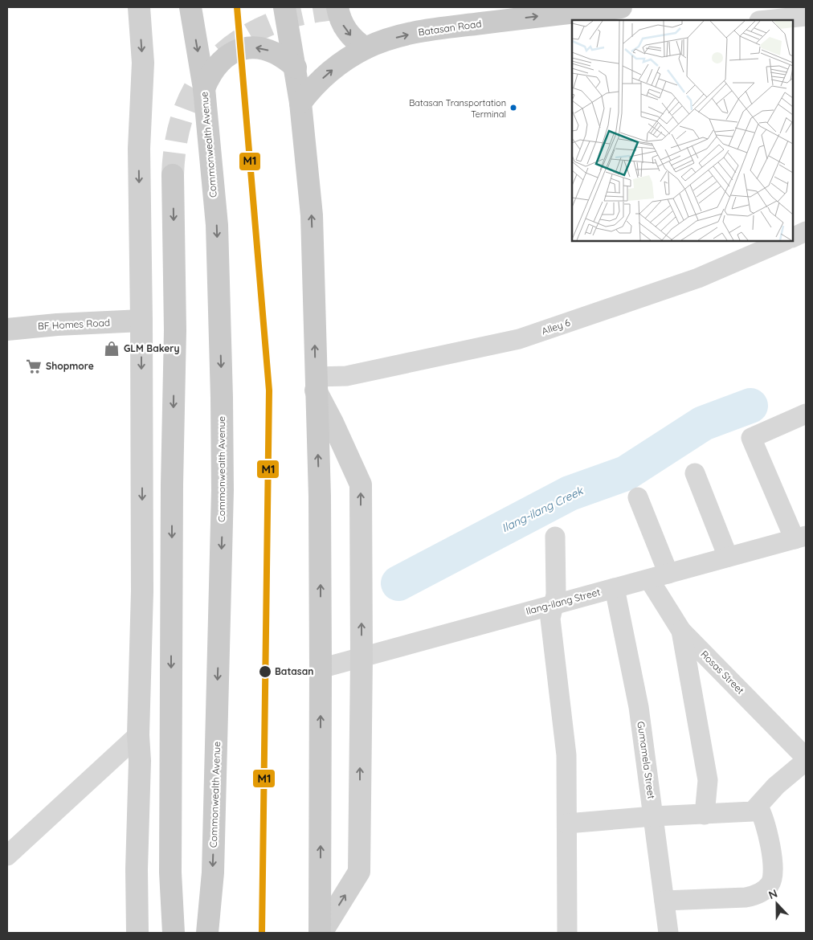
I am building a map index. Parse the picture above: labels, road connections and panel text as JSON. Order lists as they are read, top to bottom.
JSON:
{
  "streets": {
    "main road": ["Batasan Road", "Commonwealth Avenue"],
    "street": [
      "BF Homes Road",
      "Alley 6",
      "Ilang-ilang Street",
      "Rosas Street",
      "Gumamela Street"
    ]
  },
  "crossings": [
    ["Ilang-ilang Street", "Rosas Street"],
    ["Ilang-ilang Street", "Gumamela Street"]
  ],
  "one_way": ["Batasan Road"],
  "water": ["Ilang-ilang Creek"],
  "places": {
    "other": ["Batasan Transportation Terminal", "Batasan"],
    "shop": ["GLM Bakery"],
    "supermarket": ["Shopmore"]
  },
  "lines": ["transit line M1"],
  "north": "top"
}
